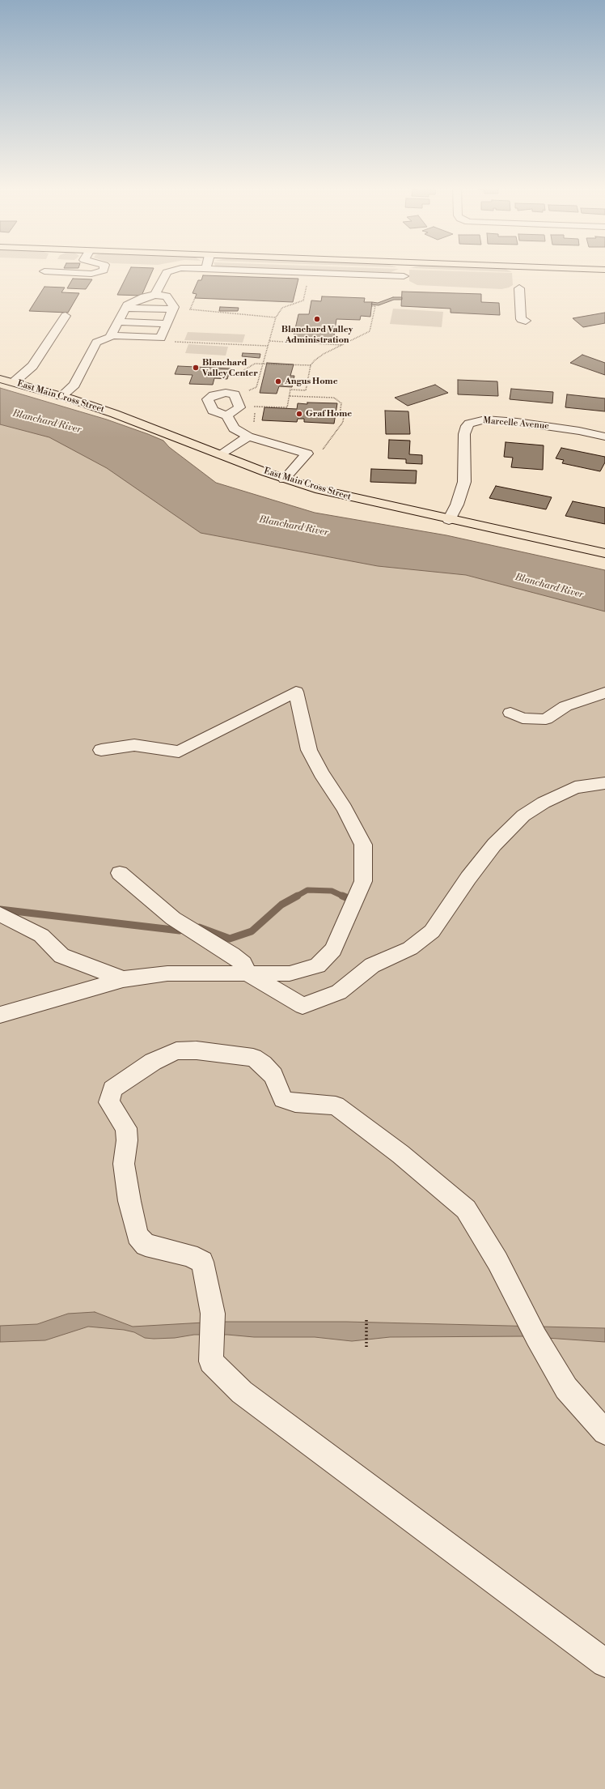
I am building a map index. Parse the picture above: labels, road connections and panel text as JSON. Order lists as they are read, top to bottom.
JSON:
{
  "streets": {
    "main road": ["East Main Cross Street"],
    "street": ["Marcelle Avenue"]
  },
  "crossings": [
    ["East Main Cross Street", "Marcelle Avenue"]
  ],
  "water": ["Blanchard River"],
  "places": [
    "Blanchard Valley Administration",
    "Blanchard Valley Center",
    "Angus Home",
    "Graf Home"
  ]
}
